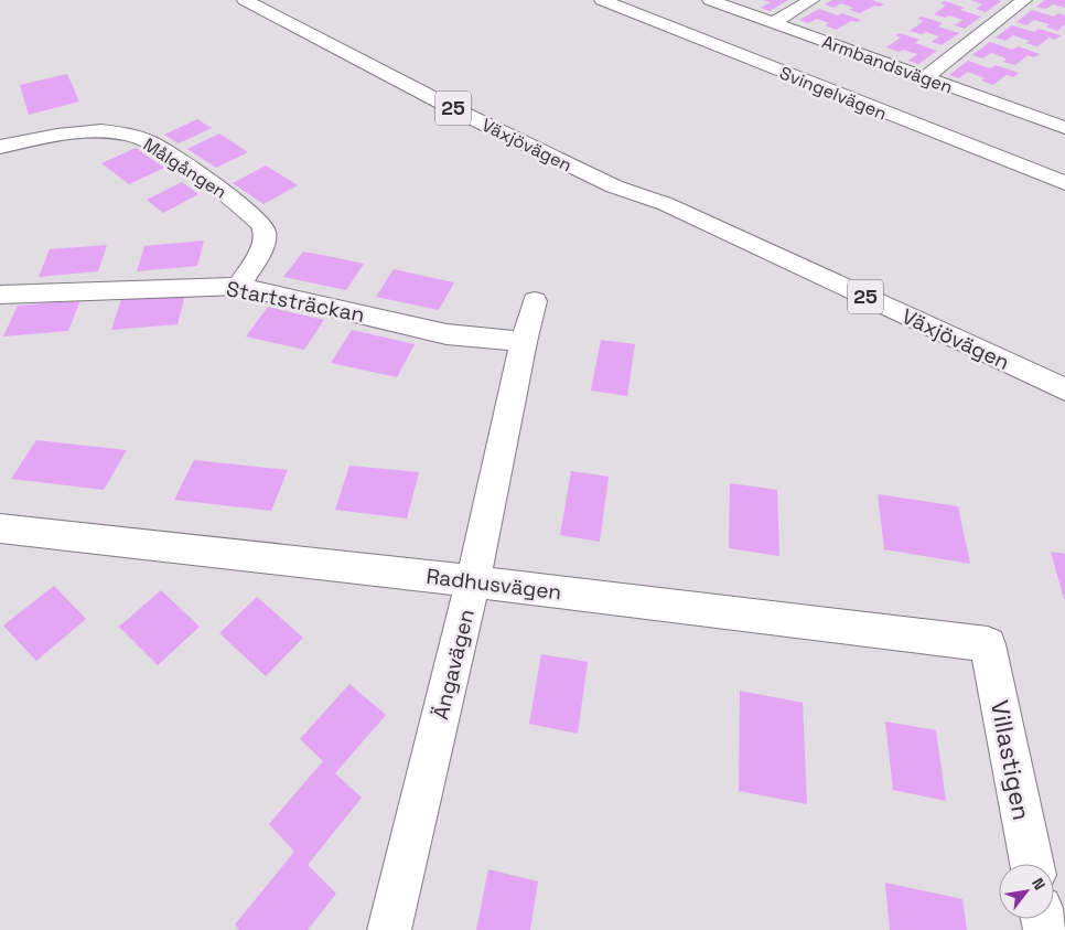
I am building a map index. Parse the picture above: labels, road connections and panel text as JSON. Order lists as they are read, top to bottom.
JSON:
{
  "streets": {
    "main road": [
      "Armbandsvägen",
      "Svingelvägen",
      "25",
      "Växjövägen",
      "Målgången",
      "Startsträckan",
      "Radhusvägen",
      "Ängavägen",
      "Villastigen"
    ]
  },
  "crossings": [
    ["Målgången", "Startsträckan"],
    ["Startsträckan", "Ängavägen"],
    ["Radhusvägen", "Ängavägen"],
    ["Radhusvägen", "Villastigen"]
  ],
  "north": "top right"
}
